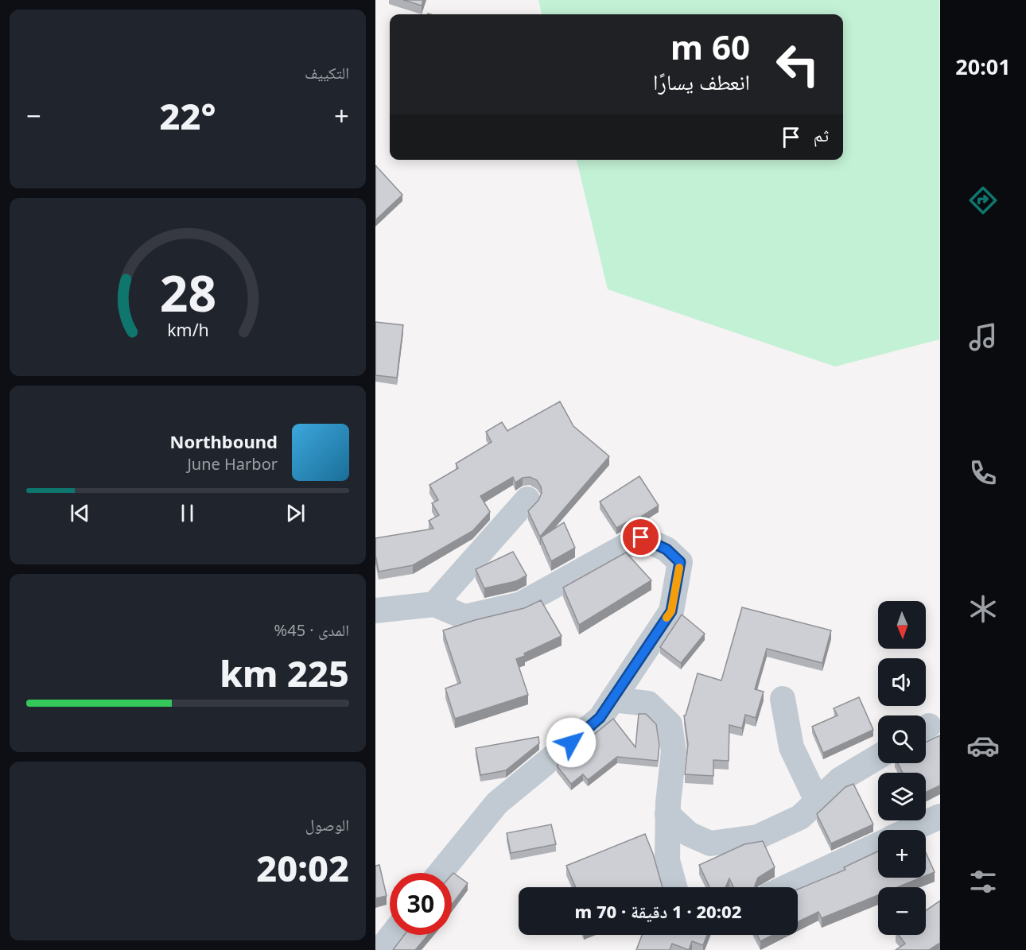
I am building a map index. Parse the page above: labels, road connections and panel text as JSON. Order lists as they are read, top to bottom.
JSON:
{
  "north": "bottom",
  "page": {
    "tabs": "20:01",
    "tile": [
      "التكييف",
      ["المدى · 45%", "225 km"],
      ["الوصول", "20:02"]
    ],
    "turn": ["60 m", "انعطف يسارًا"],
    "heat": ["−", "22°", "+"],
    "then": "ثم",
    "song": ["Northbound", "June Harbor"],
    "map_buttons": ["+", "−"],
    "limit": "30",
    "trip": "20:02 · 1 دقيقة · 70 m",
    "gauge": ["28", "km/h"]
  }
}
